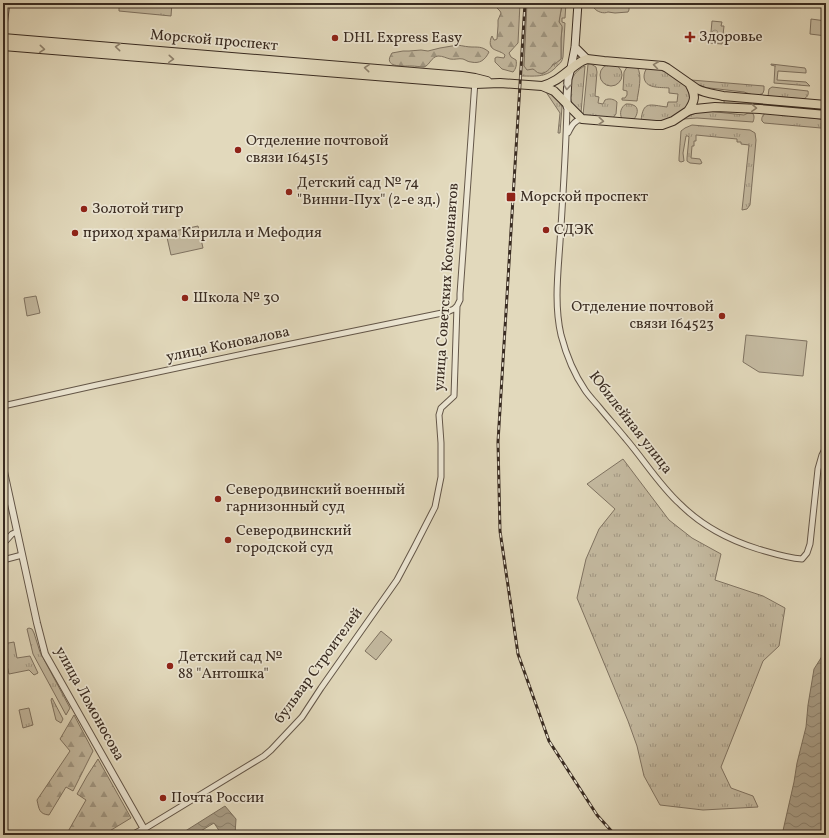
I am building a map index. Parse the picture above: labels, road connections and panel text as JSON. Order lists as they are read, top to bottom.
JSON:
{
  "streets": {
    "main road": ["Морской проспект", "Юбилейная улица"],
    "street": [
      "улица Советских Космонавтов",
      "улица Коновалова",
      "бульвар Строителей",
      "улица Ломоносова"
    ]
  },
  "crossings": [
    ["Морской проспект", "улица Советских Космонавтов"],
    ["Морской проспект", "Юбилейная улица"],
    ["улица Советских Космонавтов", "улица Коновалова"],
    ["улица Советских Космонавтов", "бульвар Строителей"],
    ["бульвар Строителей", "улица Ломоносова"]
  ],
  "places": {
    "health": ["Здоровье"],
    "other": [
      "DHL Express Easy",
      "Отделение почтовой связи 164515",
      "Детский сад № 74 \"Винни-Пух\" (2-е зд.)",
      "Золотой тигр",
      "СДЭК",
      "приход храма Кирилла и Мефодия",
      "Школа № 30",
      "Отделение почтовой связи 164523",
      "Северодвинский военный гарнизонный суд",
      "Северодвинский городской суд",
      "Детский сад № 88 \"Антошка\"",
      "Почта России"
    ],
    "transit": ["Морской проспект"]
  }
}
